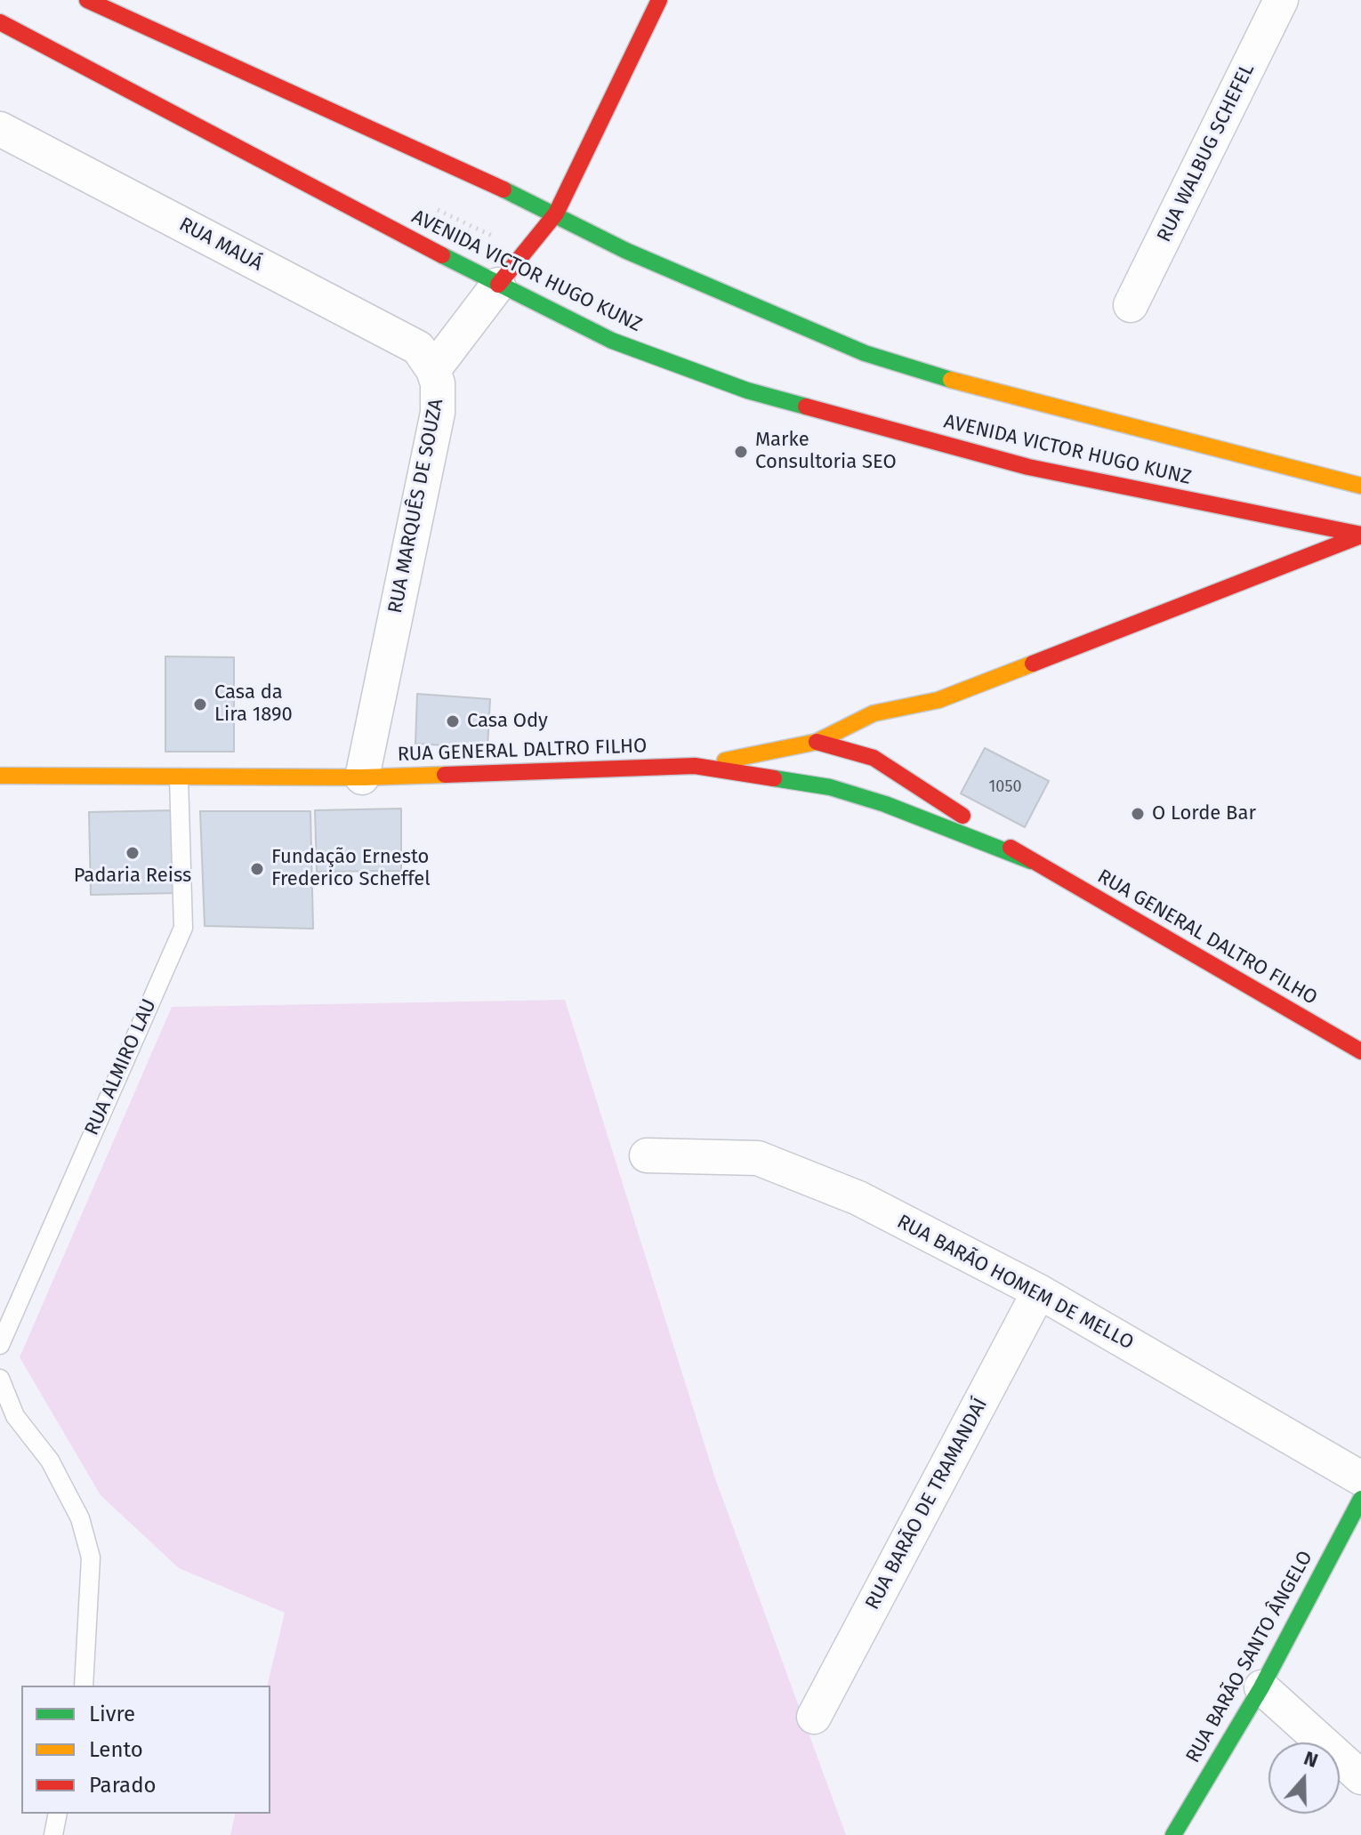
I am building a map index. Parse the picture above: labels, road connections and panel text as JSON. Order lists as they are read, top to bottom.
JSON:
{
  "streets": {
    "main road": [
      "AVENIDA VICTOR HUGO KUNZ",
      "RUA MARQUÊS DE SOUZA",
      "RUA GENERAL DALTRO FILHO",
      "RUA BARÃO SANTO ÂNGELO"
    ],
    "street": [
      "RUA WALBUG SCHEFEL",
      "RUA MAUÁ",
      "RUA BARÃO HOMEM DE MELLO",
      "RUA BARÃO DE TRAMANDAÍ"
    ],
    "lane": ["RUA ALMIRO LAU"]
  },
  "crossings": [
    ["RUA MAUÁ", "RUA MARQUÊS DE SOUZA"],
    ["AVENIDA VICTOR HUGO KUNZ", "RUA MARQUÊS DE SOUZA"],
    ["RUA MARQUÊS DE SOUZA", "RUA GENERAL DALTRO FILHO"],
    ["RUA GENERAL DALTRO FILHO", "RUA ALMIRO LAU"],
    ["RUA BARÃO HOMEM DE MELLO", "RUA BARÃO DE TRAMANDAÍ"]
  ],
  "places": [
    "Marke Consultoria SEO",
    "Casa da Lira 1890",
    "Casa Ody",
    "O Lorde Bar",
    "Padaria Reiss",
    "Fundação Ernesto Frederico Scheffel"
  ],
  "house_numbers": ["1050"],
  "legend": ["Livre", "Lento", "Parado"],
  "north": "top"
}
